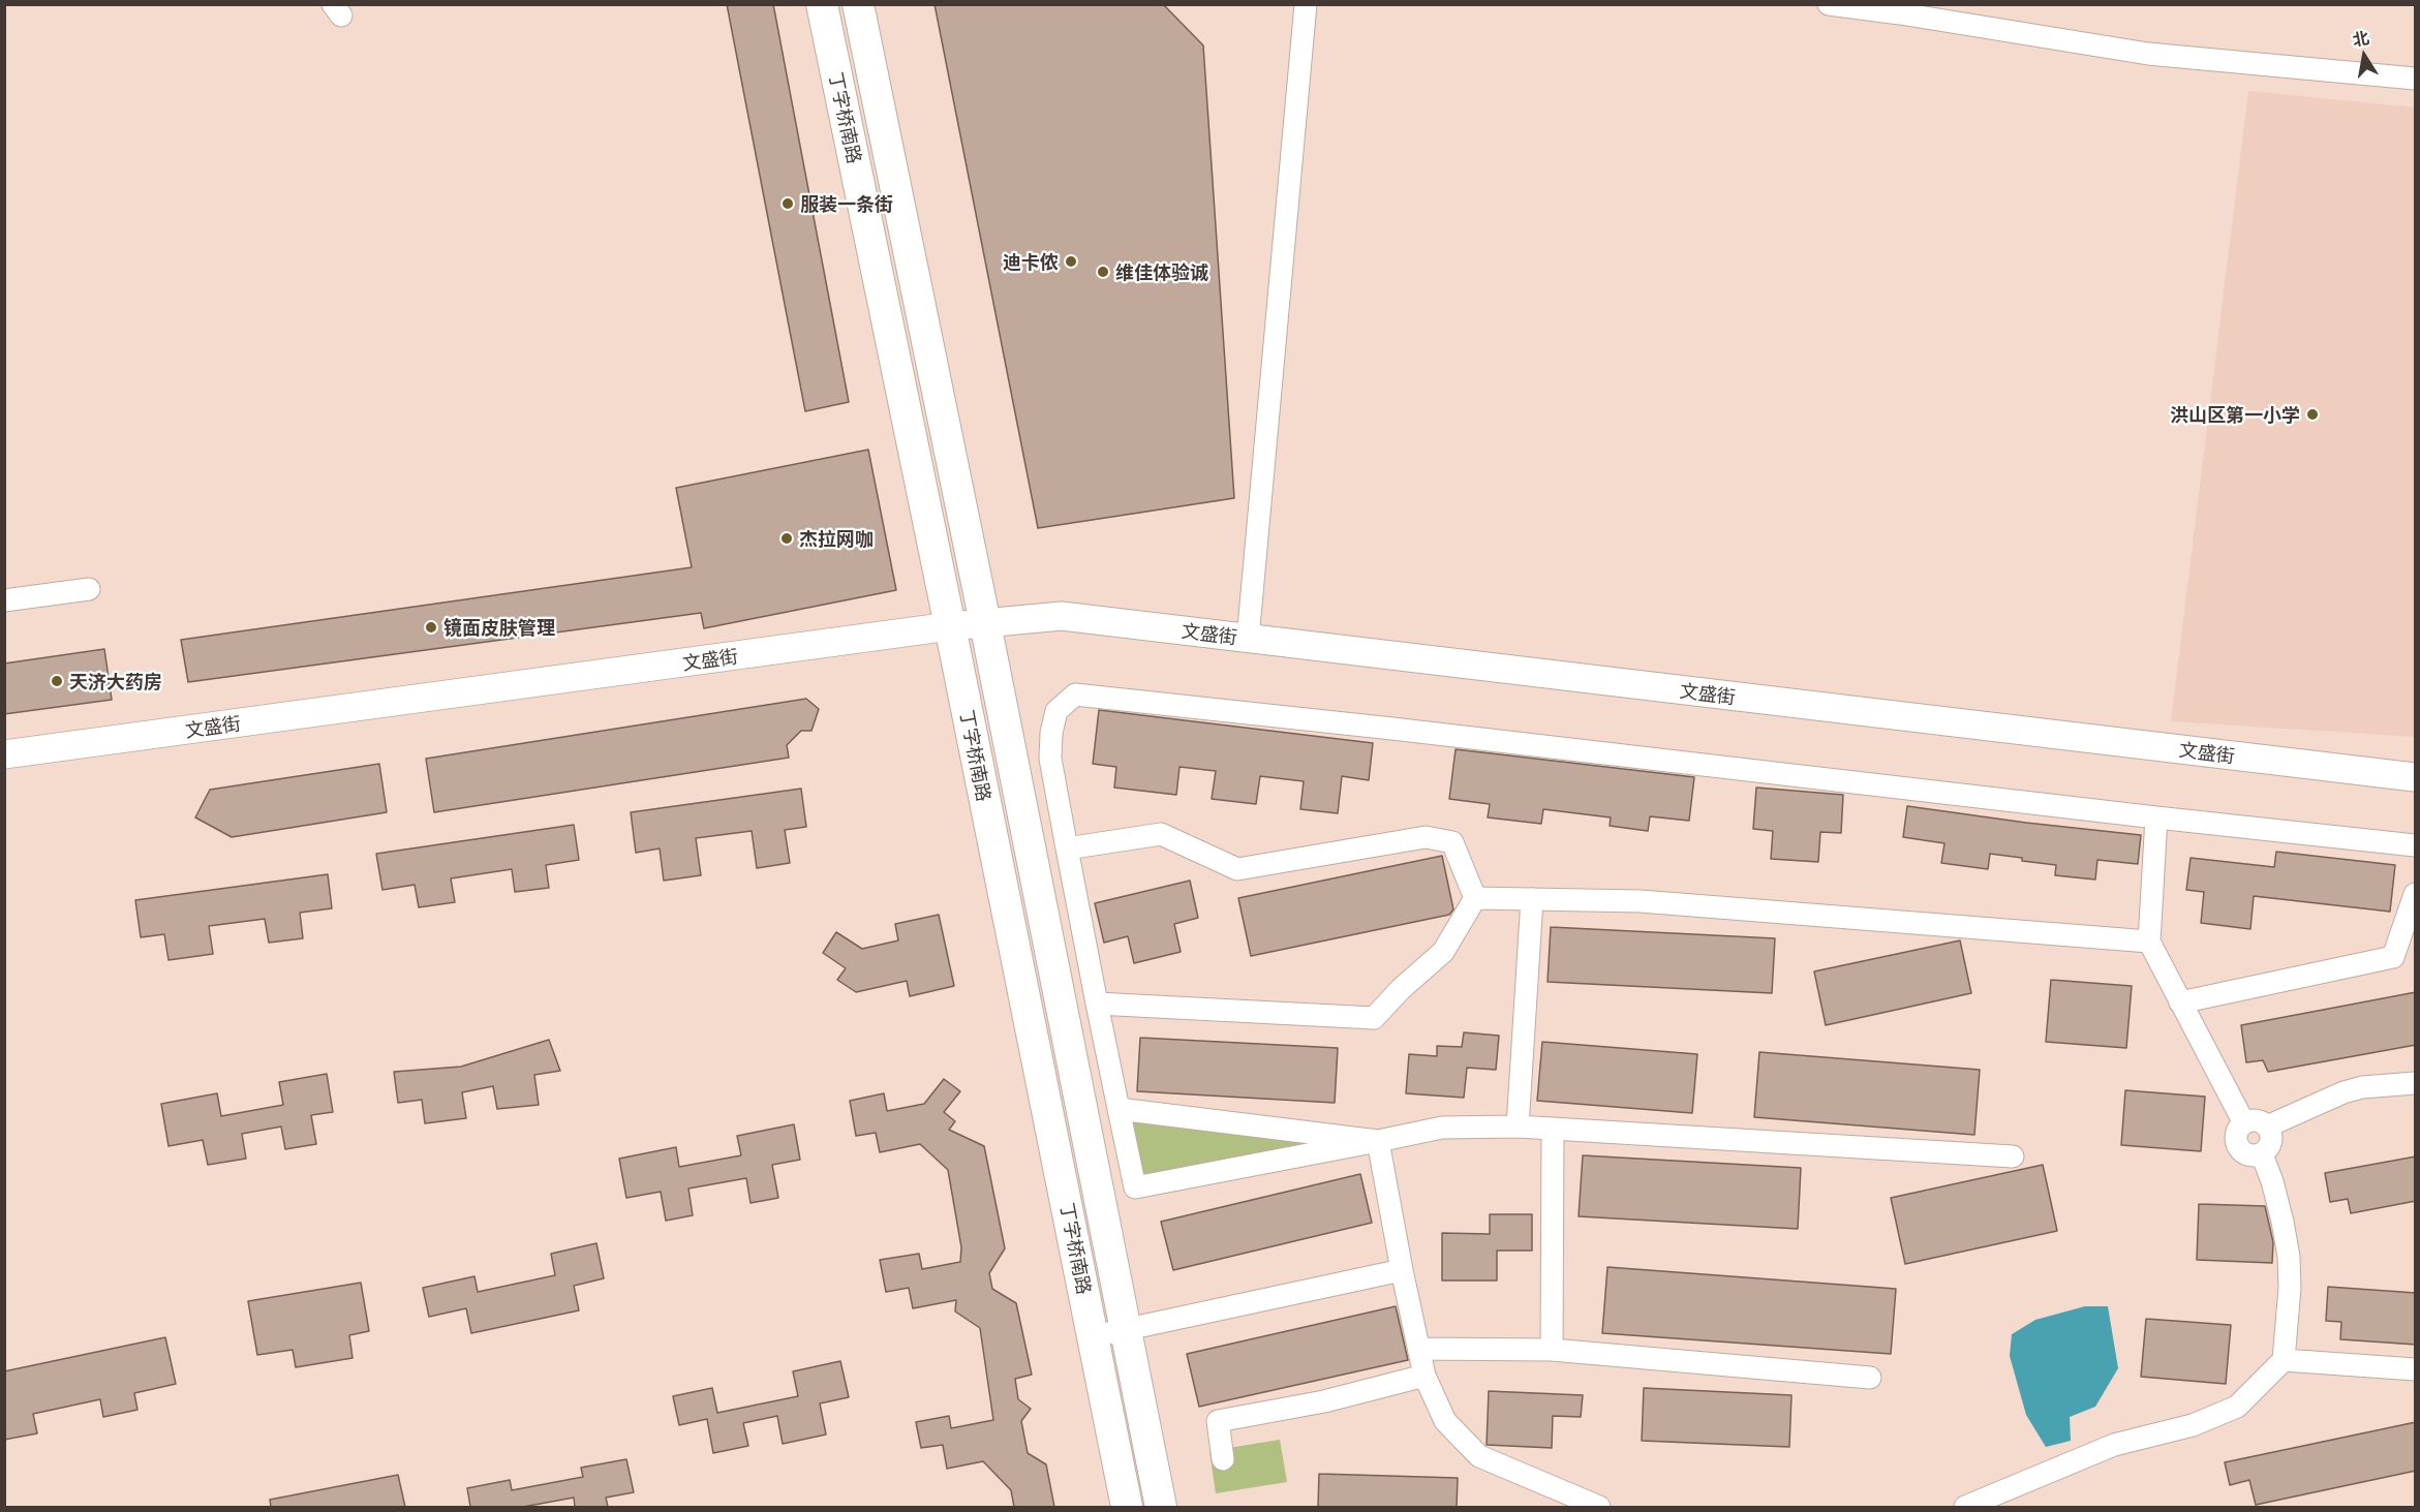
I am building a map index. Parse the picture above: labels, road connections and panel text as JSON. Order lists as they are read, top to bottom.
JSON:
{
  "streets": {
    "main road": ["丁字桥南路"],
    "street": ["文盛街"]
  },
  "crossings": [
    ["丁字桥南路", "文盛街"]
  ],
  "places": [
    "服装一条街",
    "迪卡侬",
    "维佳体验诚",
    "洪山区第一小学",
    "杰拉网咖",
    "镜面皮肤管理",
    "天济大药房"
  ],
  "north": "top"
}
